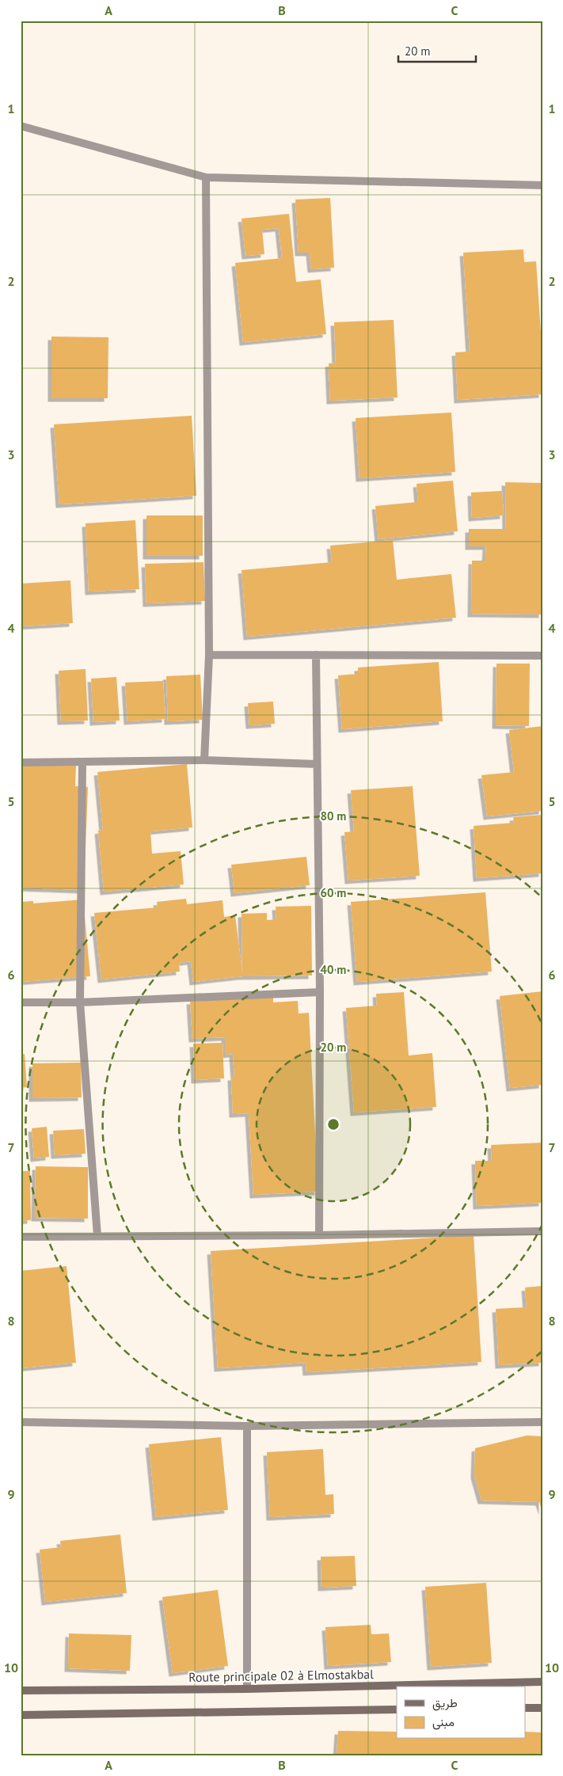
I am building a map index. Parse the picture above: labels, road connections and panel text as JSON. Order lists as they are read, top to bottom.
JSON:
{
  "streets": {
    "main road": ["Route principale 02 à Elmostakbal"]
  },
  "legend": ["طريق", "مبنى"],
  "scale_bar": "20 m",
  "grid": {
    "columns": ["A", "B", "C"],
    "rows": [
      "1",
      "2",
      "3",
      "4",
      "5",
      "6",
      "7",
      "8",
      "9",
      "10"
    ]
  },
  "rings": [
    "80 m",
    "60 m",
    "40 m",
    "20 m"
  ]
}
